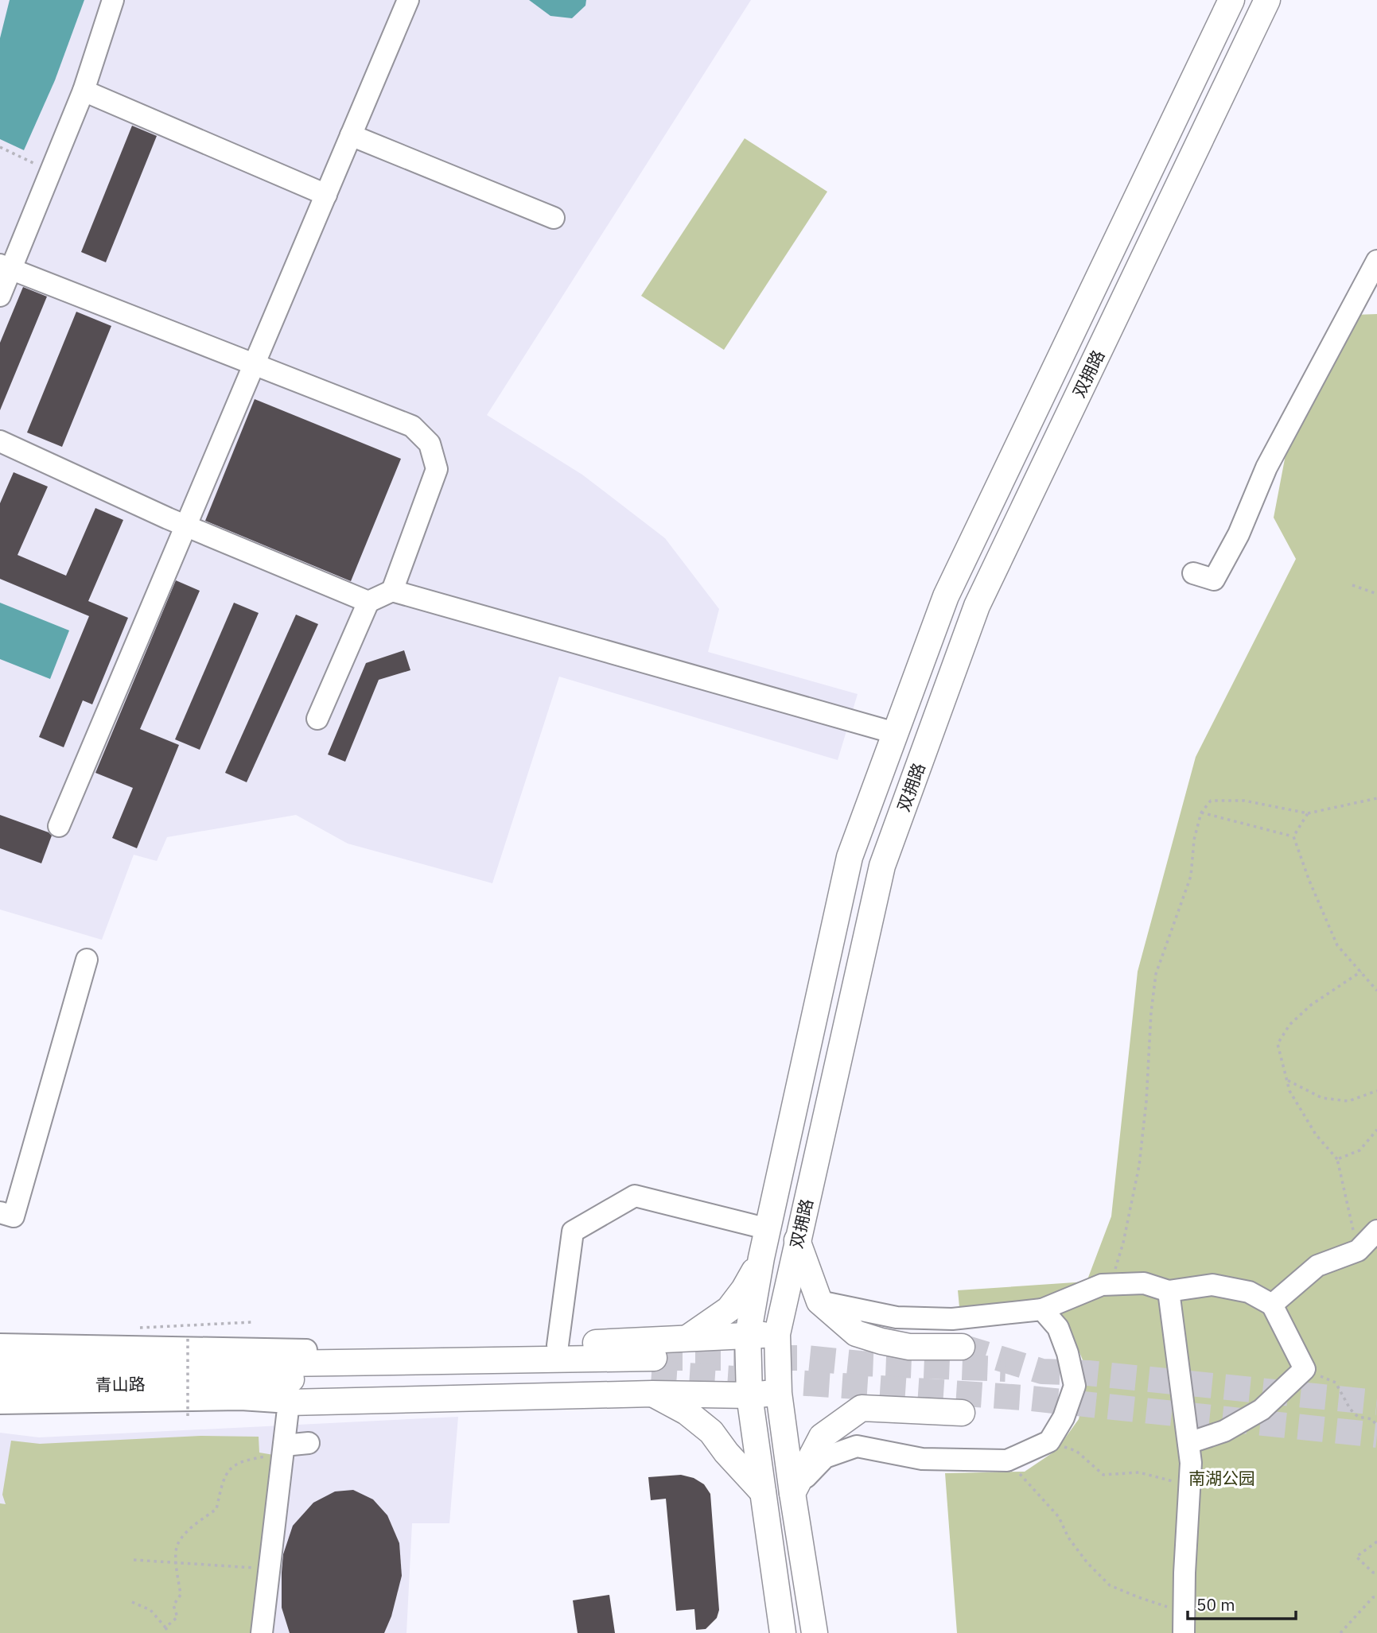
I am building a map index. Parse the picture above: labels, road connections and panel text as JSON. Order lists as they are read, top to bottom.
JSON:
{
  "streets": {
    "main road": ["双拥路", "青山路"]
  },
  "parks": ["南湖公园"],
  "scale_bar": "50 m"
}
